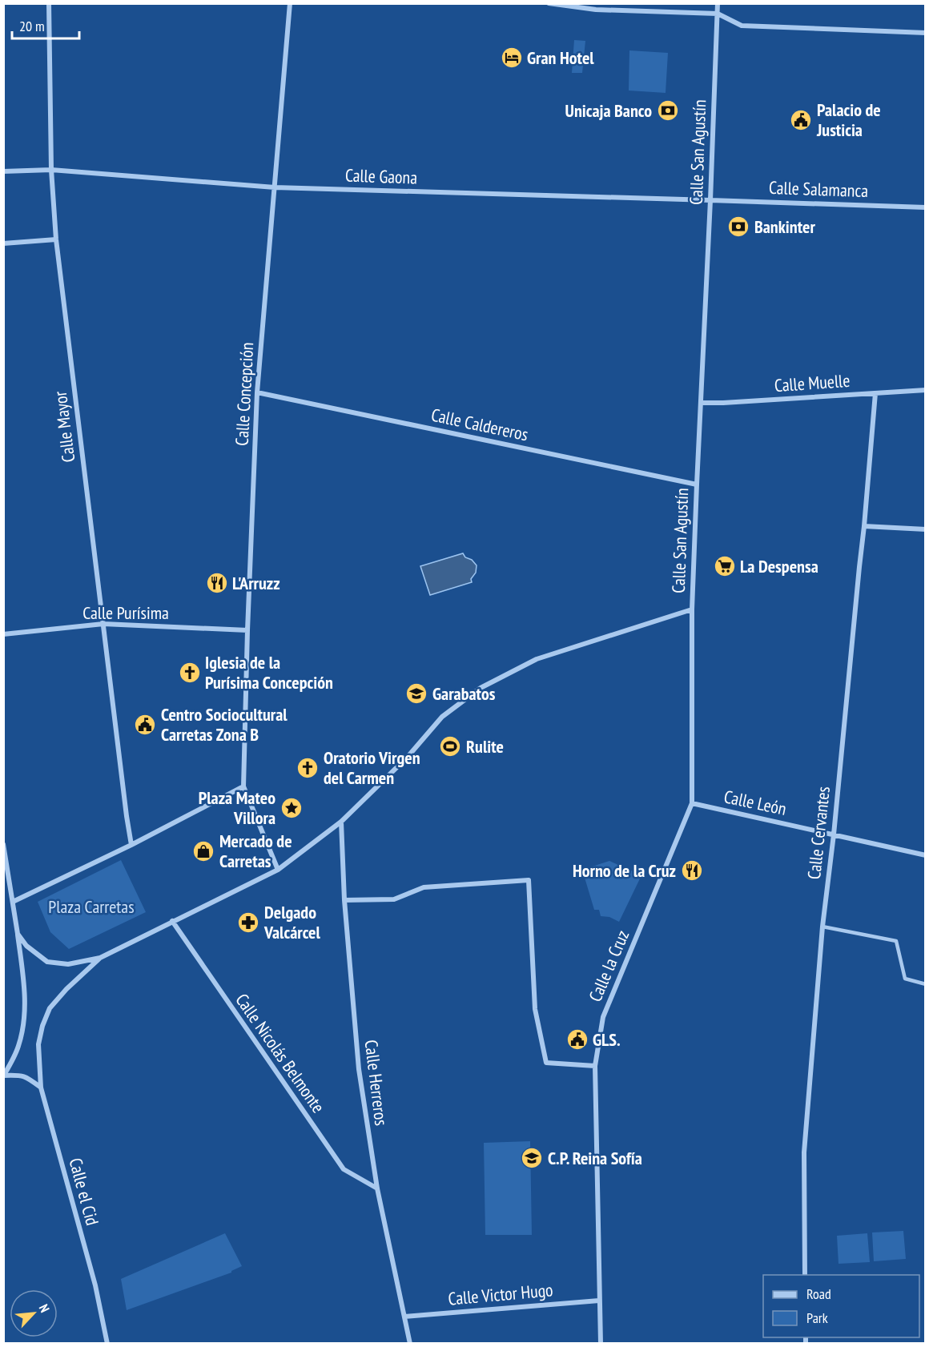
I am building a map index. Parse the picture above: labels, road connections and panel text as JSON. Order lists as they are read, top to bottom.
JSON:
{
  "streets": {
    "street": [
      "Calle San Agustín",
      "Calle Gaona",
      "Calle Salamanca",
      "Calle Muelle",
      "Calle Concepción",
      "Calle Caldereros",
      "Calle Mayor",
      "Calle Purísima",
      "Calle León",
      "Calle Cervantes",
      "Calle la Cruz",
      "Calle Nicolás Belmonte",
      "Calle Herreros",
      "Calle el Cid",
      "Calle Victor Hugo"
    ]
  },
  "crossings": [
    ["Calle San Agustín", "Calle Gaona"],
    ["Calle San Agustín", "Calle Salamanca"],
    ["Calle San Agustín", "Calle Muelle"],
    ["Calle San Agustín", "Calle Caldereros"],
    ["Calle San Agustín", "Calle la Cruz"],
    ["Calle San Agustín", "Calle Herreros"],
    ["Calle Gaona", "Calle Salamanca"],
    ["Calle Gaona", "Calle Concepción"],
    ["Calle Gaona", "Calle Mayor"],
    ["Calle Muelle", "Calle Cervantes"],
    ["Calle Concepción", "Calle Caldereros"],
    ["Calle Concepción", "Calle Purísima"],
    ["Calle Mayor", "Calle Purísima"],
    ["Calle León", "Calle Cervantes"],
    ["Calle León", "Calle la Cruz"],
    ["Calle la Cruz", "Calle Victor Hugo"],
    ["Calle Nicolás Belmonte", "Calle Herreros"],
    ["Calle Herreros", "Calle Victor Hugo"]
  ],
  "parks": ["Plaza Carretas"],
  "places": {
    "hotel": ["Gran Hotel"],
    "bank": ["Unicaja Banco", "Bankinter"],
    "public building": ["Palacio de Justicia", "Centro Sociocultural Carretas Zona B", "GLS."],
    "supermarket": ["La Despensa"],
    "restaurant": ["L'Arruzz", "Horno de la Cruz"],
    "church": ["Iglesia de la Purísima Concepción", "Oratorio Virgen del Carmen"],
    "school or university": ["Garabatos", "C.P. Reina Sofía"],
    "sports": ["Rulite"],
    "place": ["Plaza Mateo Villora"],
    "shop": ["Mercado de Carretas"],
    "pharmacy": ["Delgado Valcárcel"]
  },
  "legend": ["Road", "Park"],
  "scale_bar": "20 m",
  "north": "top right"
}
